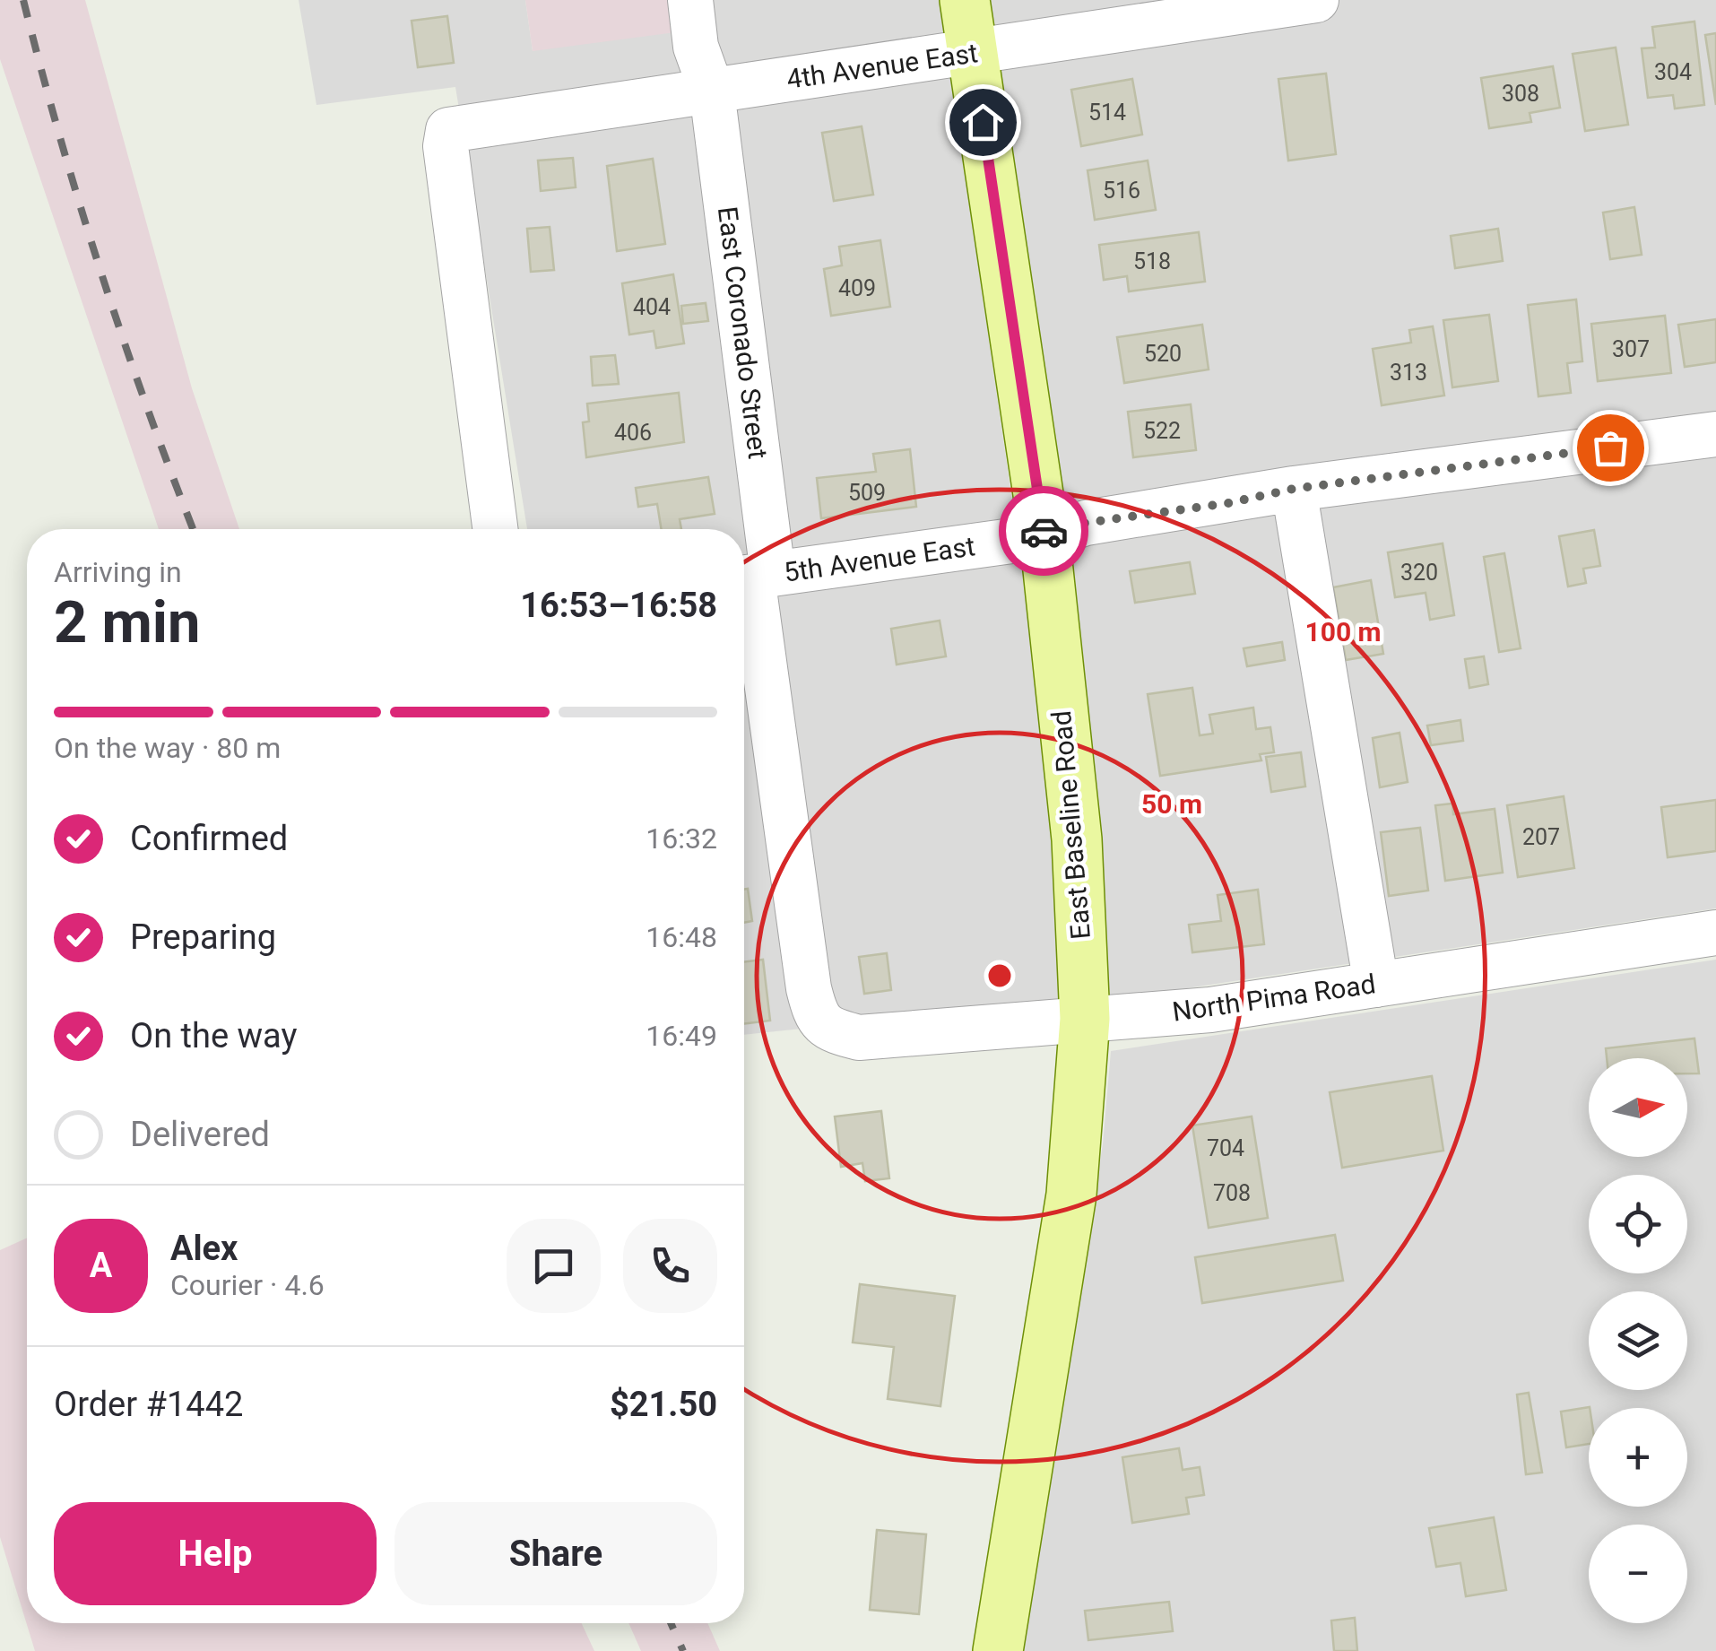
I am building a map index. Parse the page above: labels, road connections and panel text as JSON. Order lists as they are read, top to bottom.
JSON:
{
  "streets": {
    "main road": ["East Baseline Road"],
    "street": [
      "4th Avenue East",
      "East Coronado Street",
      "5th Avenue East",
      "North Pima Road"
    ]
  },
  "crossings": [
    ["4th Avenue East", "East Coronado Street"],
    ["4th Avenue East", "East Baseline Road"],
    ["East Coronado Street", "5th Avenue East"],
    ["East Coronado Street", "North Pima Road"],
    ["5th Avenue East", "East Baseline Road"],
    ["East Baseline Road", "North Pima Road"]
  ],
  "house_numbers": [
    "304",
    "308",
    "514",
    "516",
    "518",
    "409",
    "404",
    "307",
    "520",
    "313",
    "522",
    "406",
    "509",
    "320",
    "207",
    "704",
    "708"
  ],
  "north": "right",
  "page": {
    "heading": ["2 min", "Arriving in", "16:53–16:58"],
    "panel": [
      "Alex",
      "Courier · 4.6",
      "Order #1442",
      "$21.50"
    ],
    "bar": "On the way · 80 m",
    "list": [
      ["Confirmed", "16:32"],
      ["Preparing", "16:48"],
      ["On the way", "16:49"],
      "Delivered"
    ],
    "map_buttons": ["+", "−"],
    "round": "A",
    "buttons": ["Help", "Share"]
  },
  "rings": ["100 m", "50 m"]
}
